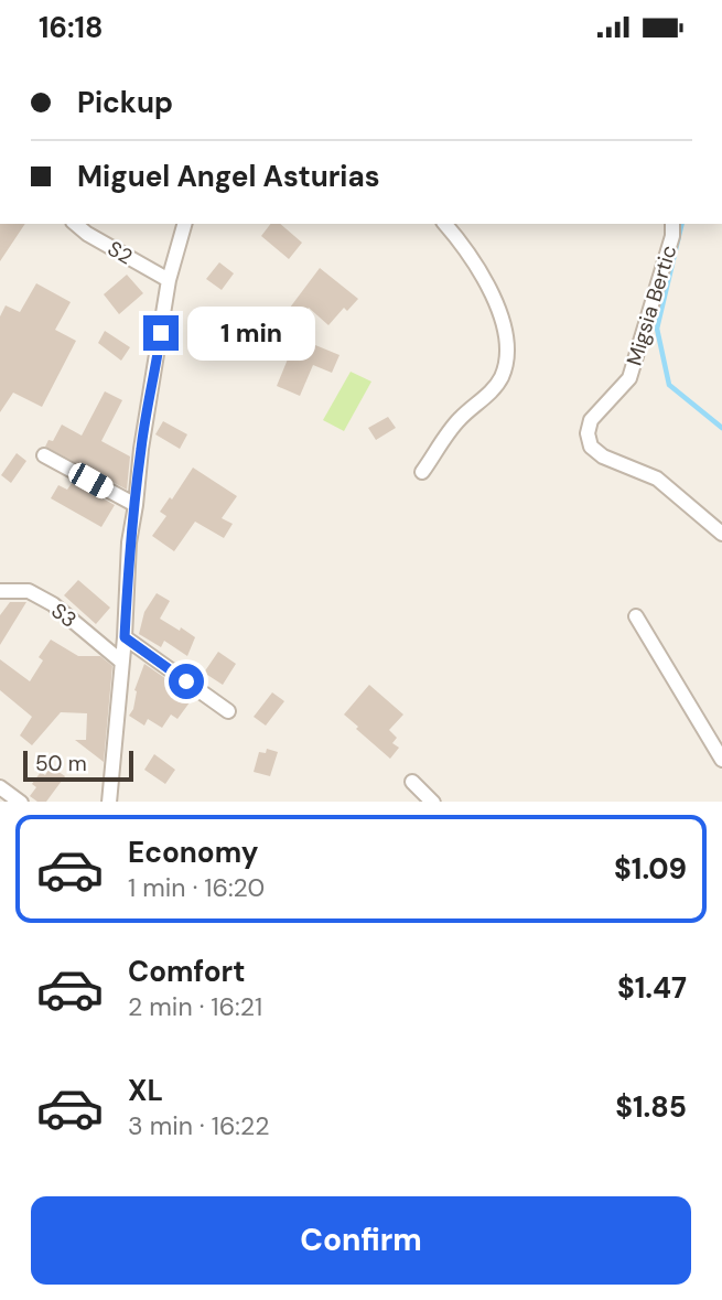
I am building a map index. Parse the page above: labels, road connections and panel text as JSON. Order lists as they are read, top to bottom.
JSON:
{
  "streets": {
    "street": ["S2", "Migsia Bertic", "S3"]
  },
  "scale_bar": "50 m",
  "page": {
    "status": "16:18",
    "banner": ["Pickup", "Miguel Angel Asturias"],
    "bubble": "1 min",
    "scale": "50 m",
    "list": [
      {
        "name": "Economy",
        "note": "1 min · 16:20",
        "value": "$1.09"
      },
      {
        "name": "Comfort",
        "note": "2 min · 16:21",
        "value": "$1.47"
      },
      {
        "name": "XL",
        "note": "3 min · 16:22",
        "value": "$1.85"
      }
    ],
    "buttons": "Confirm"
  }
}
